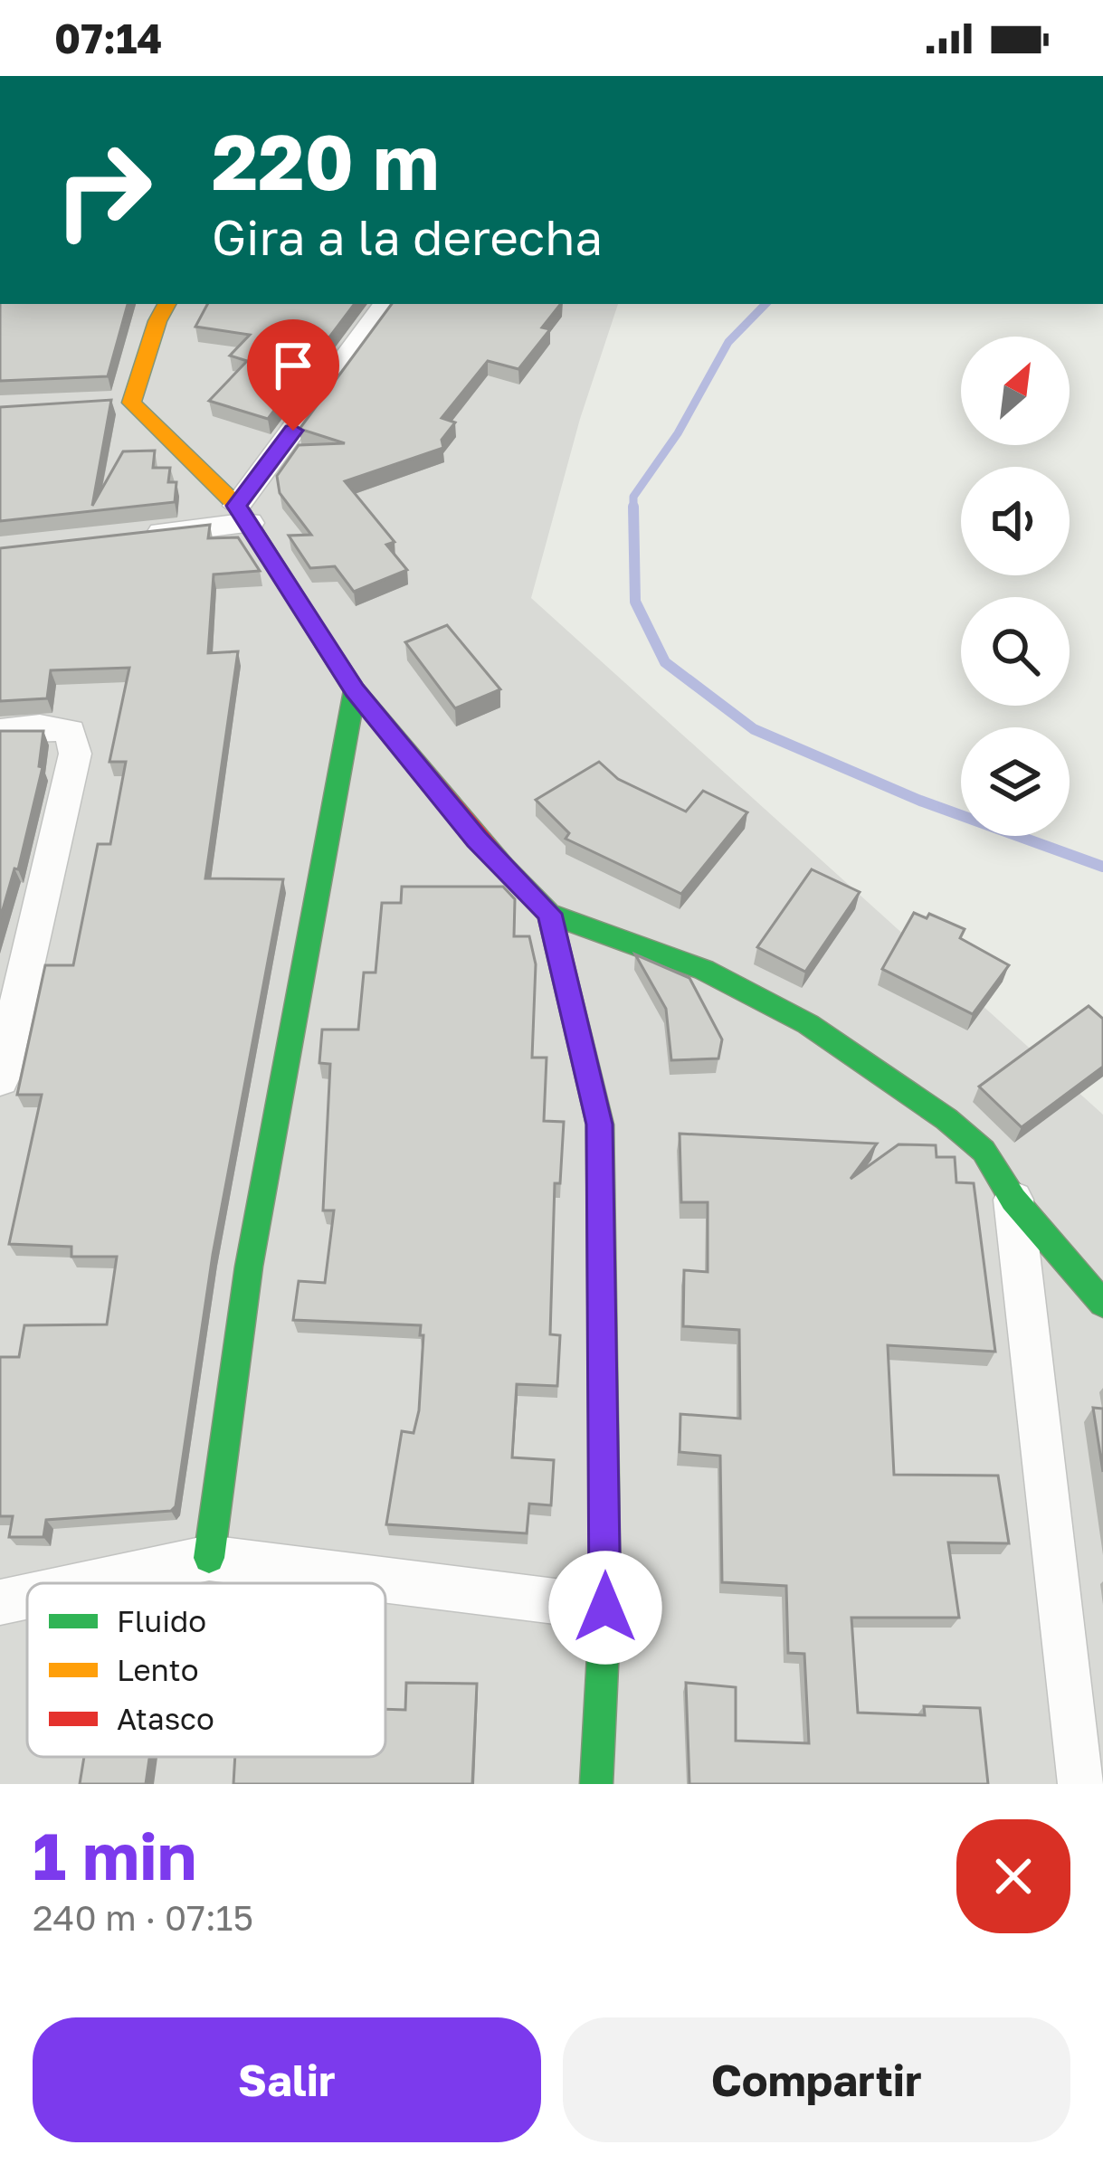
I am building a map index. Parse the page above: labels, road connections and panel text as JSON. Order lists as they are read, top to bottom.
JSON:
{
  "legend": ["Fluido", "Lento", "Atasco"],
  "north": "top right",
  "page": {
    "status": "07:14",
    "turn": ["220 m", "Gira a la derecha"],
    "heading": ["1 min", "240 m · 07:15"],
    "buttons": ["Salir", "Compartir"]
  }
}
